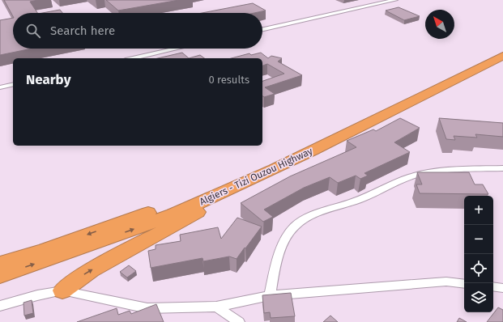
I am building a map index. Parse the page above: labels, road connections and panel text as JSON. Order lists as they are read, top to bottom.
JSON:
{
  "streets": {
    "highway": ["Algiers - Tizi Ouzou Highway"]
  },
  "north": "top left",
  "page": {
    "search": "Search here",
    "heading": ["Nearby", "0 results"],
    "map_buttons": ["+", "−"]
  }
}
